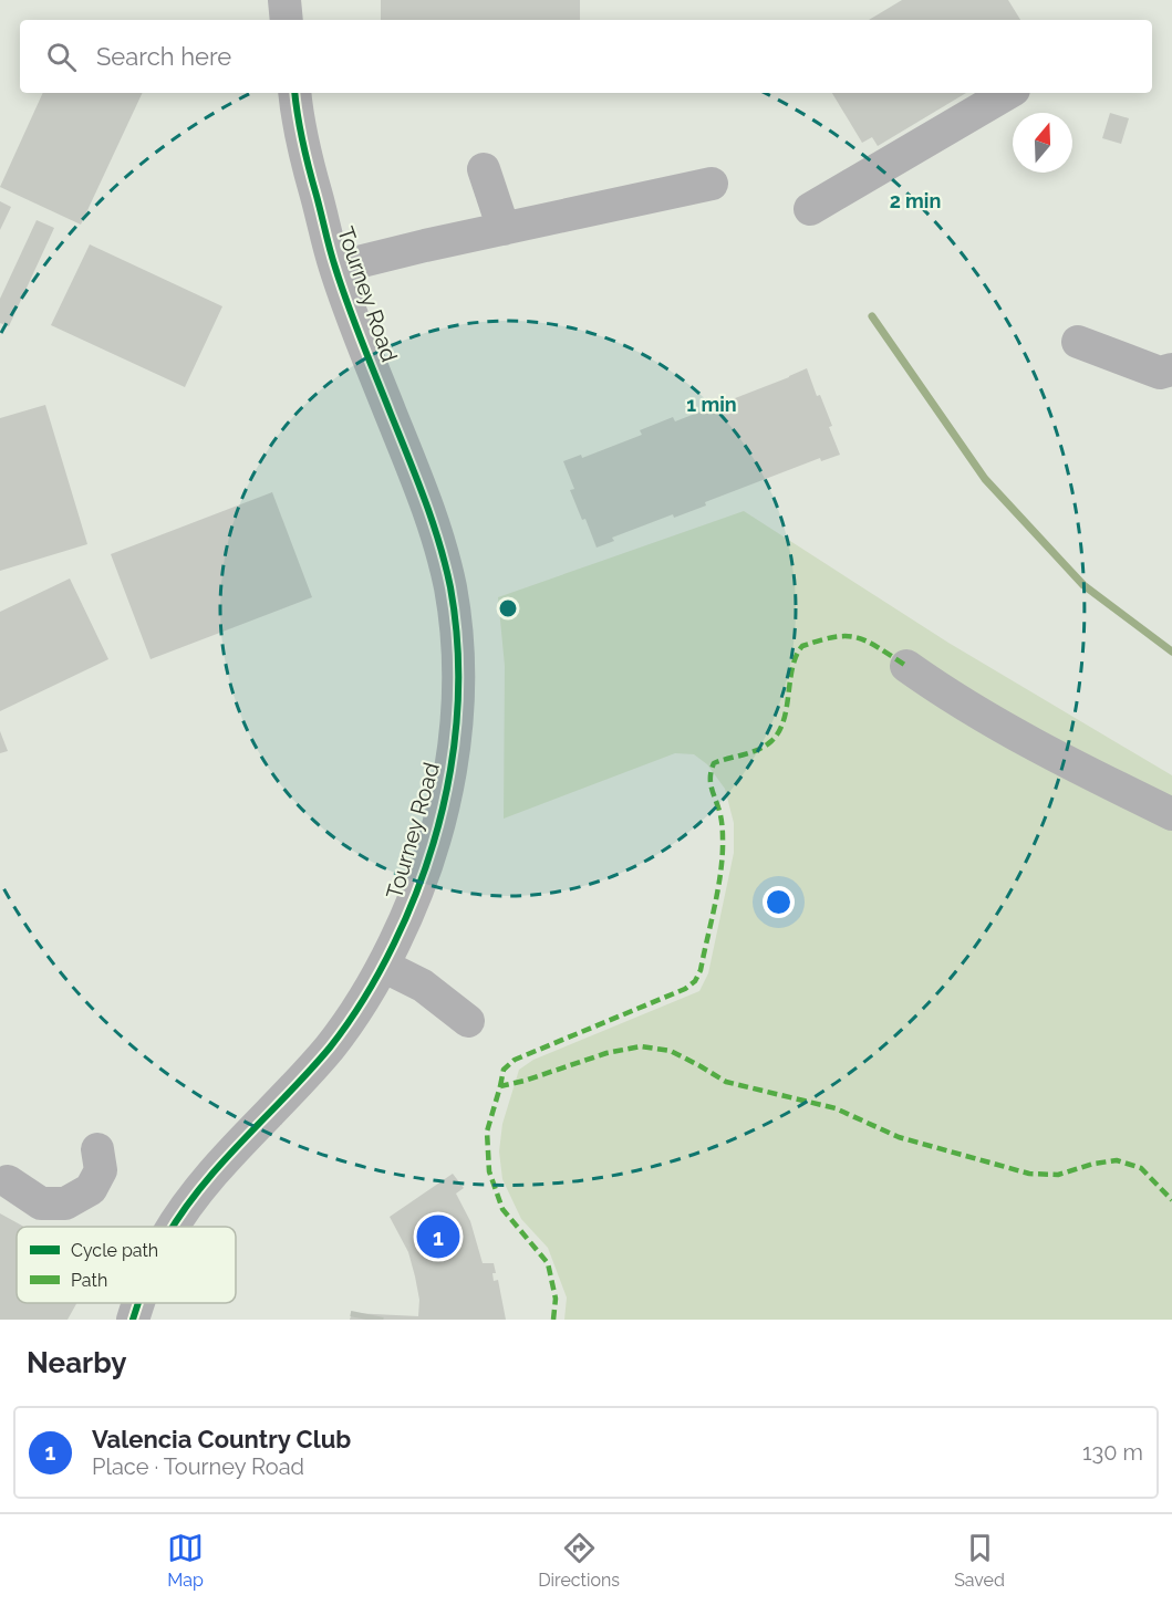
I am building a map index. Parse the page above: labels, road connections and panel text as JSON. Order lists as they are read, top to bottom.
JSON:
{
  "streets": {
    "street": ["Tourney Road"]
  },
  "legend": ["Cycle path", "Path"],
  "north": "top",
  "page": {
    "search": "Search here",
    "pins": "1",
    "heading": "Nearby",
    "list": [
      {
        "mark": "1",
        "name": "Valencia Country Club",
        "note": "Place · Tourney Road",
        "value": "130 m"
      }
    ],
    "nav": ["Map", "Directions", "Saved"]
  },
  "rings": ["2 min", "1 min"]
}
